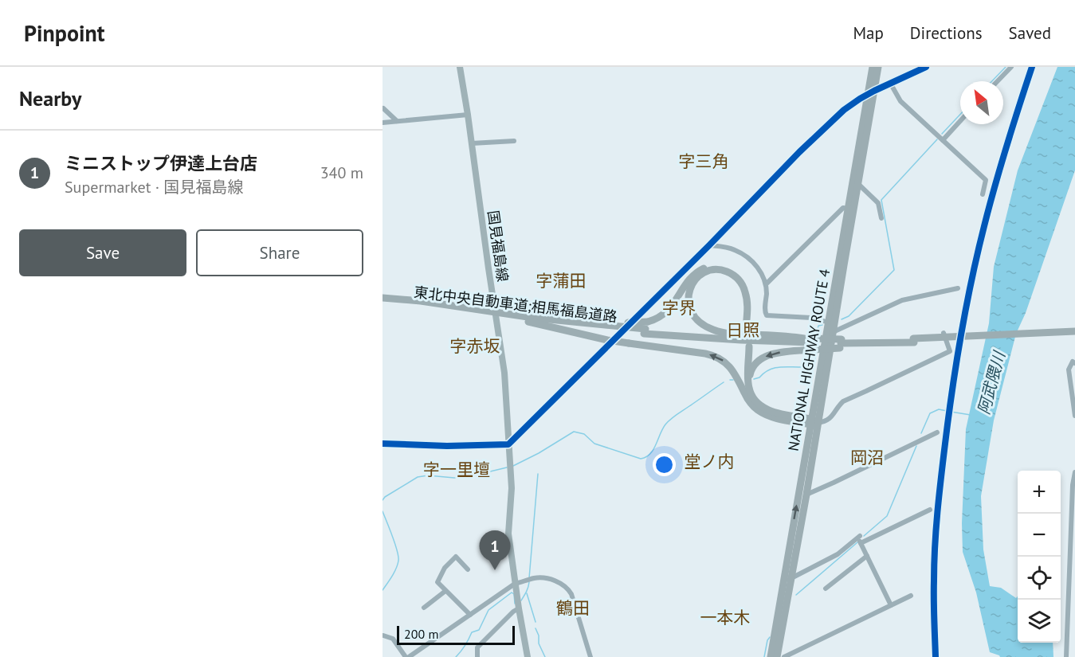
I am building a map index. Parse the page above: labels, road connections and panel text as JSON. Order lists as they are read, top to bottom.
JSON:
{
  "streets": {
    "highway": ["東北中央自動車道;相馬福島道路", "NATIONAL HIGHWAY ROUTE 4"],
    "main road": ["国見福島線"]
  },
  "districts": [
    "字三角",
    "字蒲田",
    "字界",
    "日照",
    "字赤坂",
    "岡沼",
    "堂ノ内",
    "字一里壇",
    "鶴田",
    "一本木"
  ],
  "water": ["阿武隈川"],
  "scale_bar": "200 m",
  "north": "top left",
  "page": {
    "header": "Pinpoint",
    "nav": ["Map", "Directions", "Saved"],
    "heading": "Nearby",
    "list": [
      {
        "mark": "1",
        "name": "ミニストップ伊達上台店",
        "note": "Supermarket · 国見福島線",
        "value": "340 m"
      }
    ],
    "buttons": ["Save", "Share"],
    "map_buttons": ["+", "−"],
    "pins": "1",
    "scale": "200 m"
  }
}
